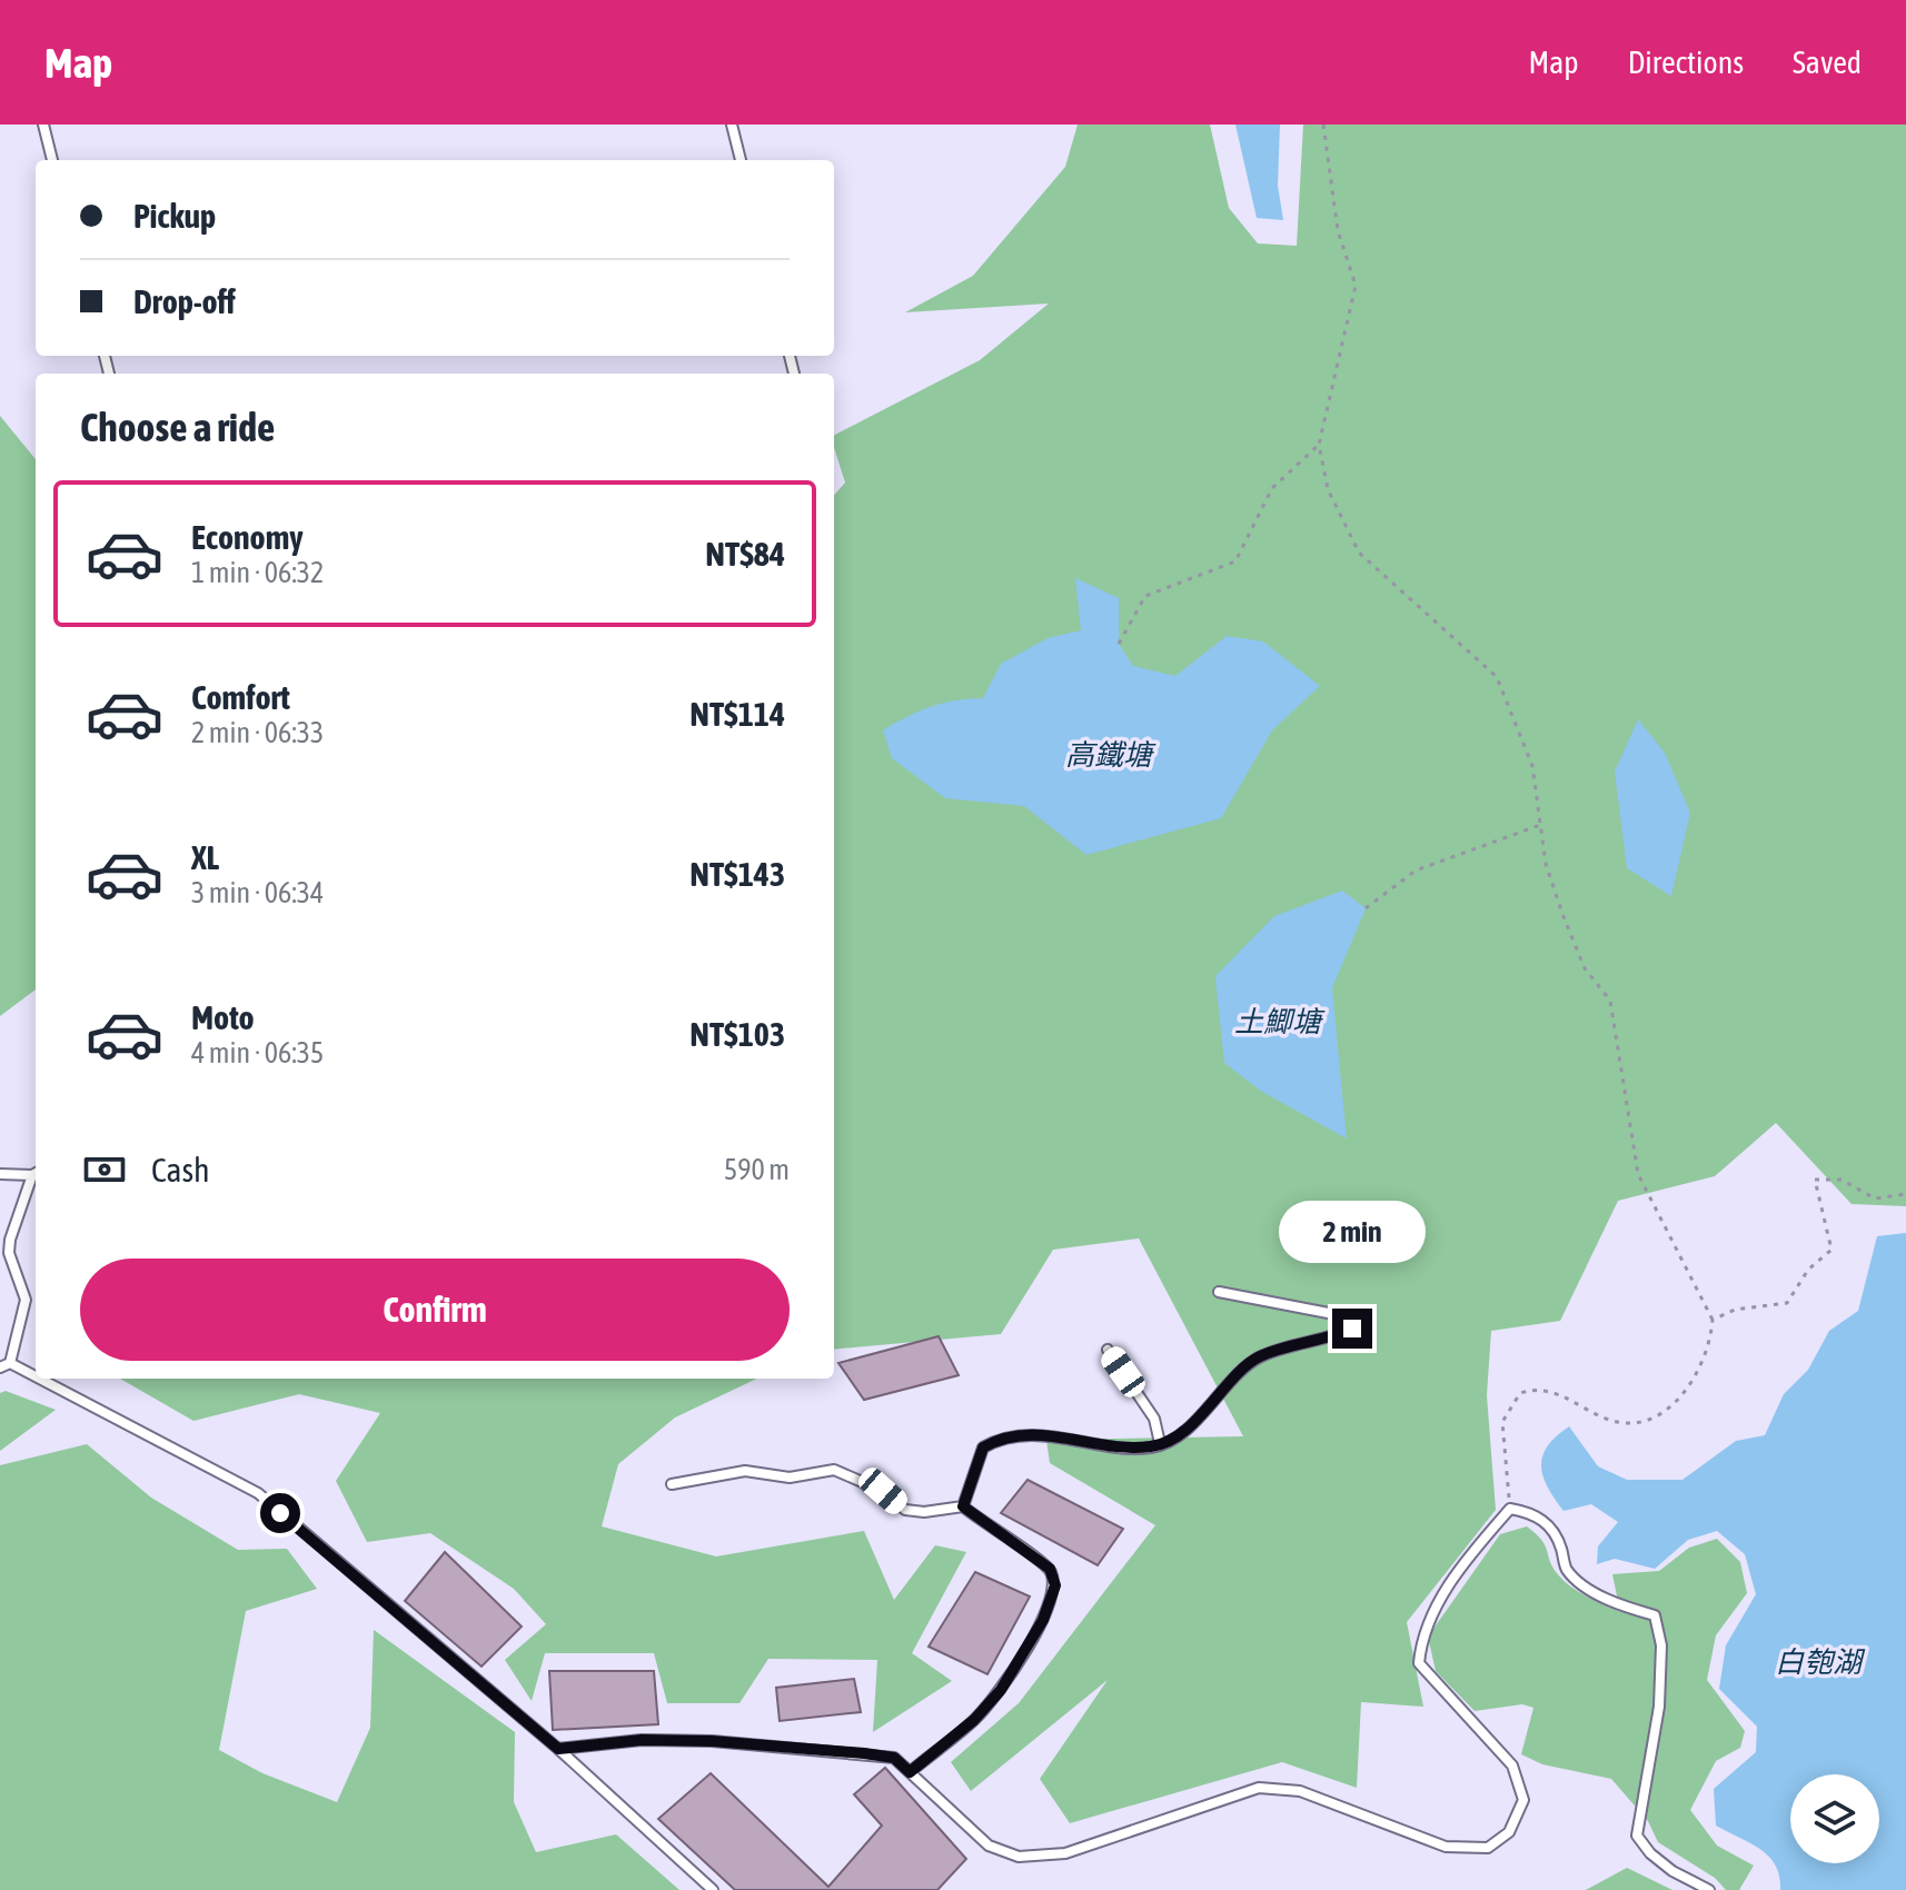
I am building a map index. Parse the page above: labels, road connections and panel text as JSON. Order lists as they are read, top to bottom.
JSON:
{
  "water": ["高鐵塘", "土鯽塘", "白匏湖"],
  "page": {
    "header": "Map",
    "nav": ["Map", "Directions", "Saved"],
    "banner": ["Pickup", "Drop-off"],
    "heading": "Choose a ride",
    "list": [
      {
        "name": "Economy",
        "note": "1 min · 06:32",
        "value": "NT$84"
      },
      {
        "name": "Comfort",
        "note": "2 min · 06:33",
        "value": "NT$114"
      },
      {
        "name": "XL",
        "note": "3 min · 06:34",
        "value": "NT$143"
      },
      {
        "name": "Moto",
        "note": "4 min · 06:35",
        "value": "NT$103"
      }
    ],
    "pay": ["Cash", "590 m"],
    "bubble": "2 min",
    "buttons": "Confirm"
  }
}
